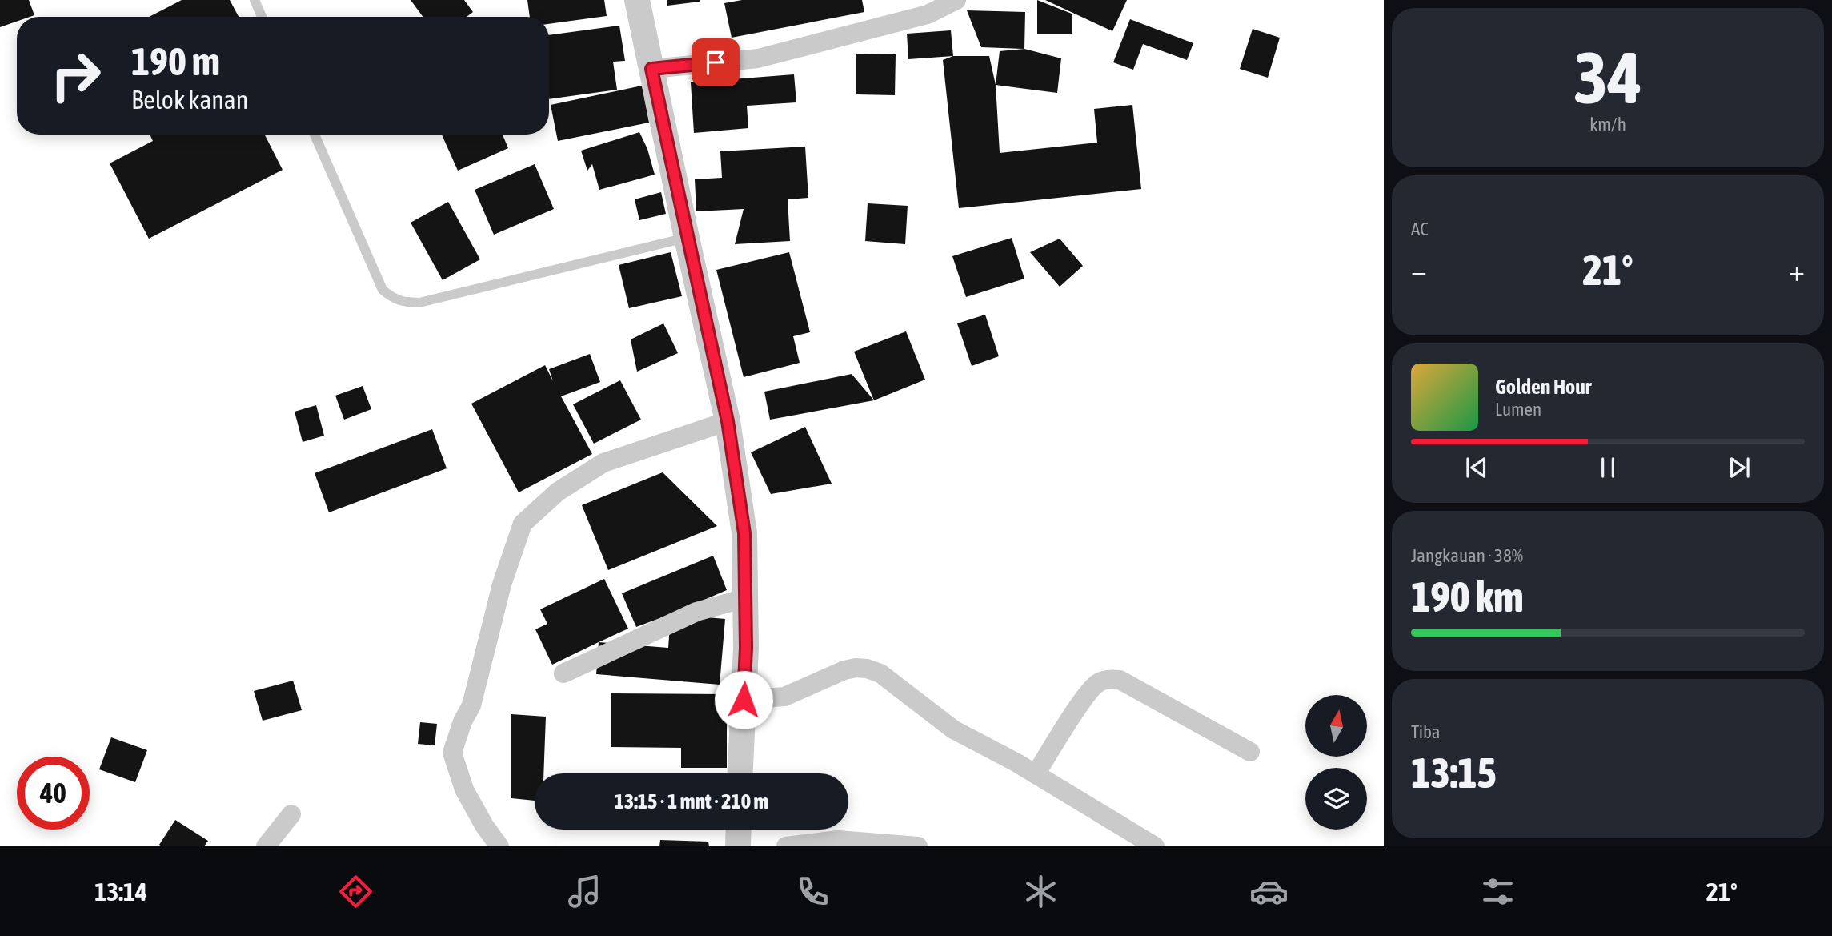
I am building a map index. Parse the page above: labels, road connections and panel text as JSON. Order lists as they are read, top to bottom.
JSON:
{
  "north": "top",
  "page": {
    "tile": [
      ["34", "km/h"],
      "AC",
      ["Jangkauan · 38%", "190 km"],
      ["Tiba", "13:15"]
    ],
    "turn": ["190 m", "Belok kanan"],
    "heat": ["−", "21°", "+"],
    "song": ["Golden Hour", "Lumen"],
    "limit": "40",
    "trip": "13:15 · 1 mnt · 210 m",
    "tabs": ["13:14", "21°"]
  }
}
